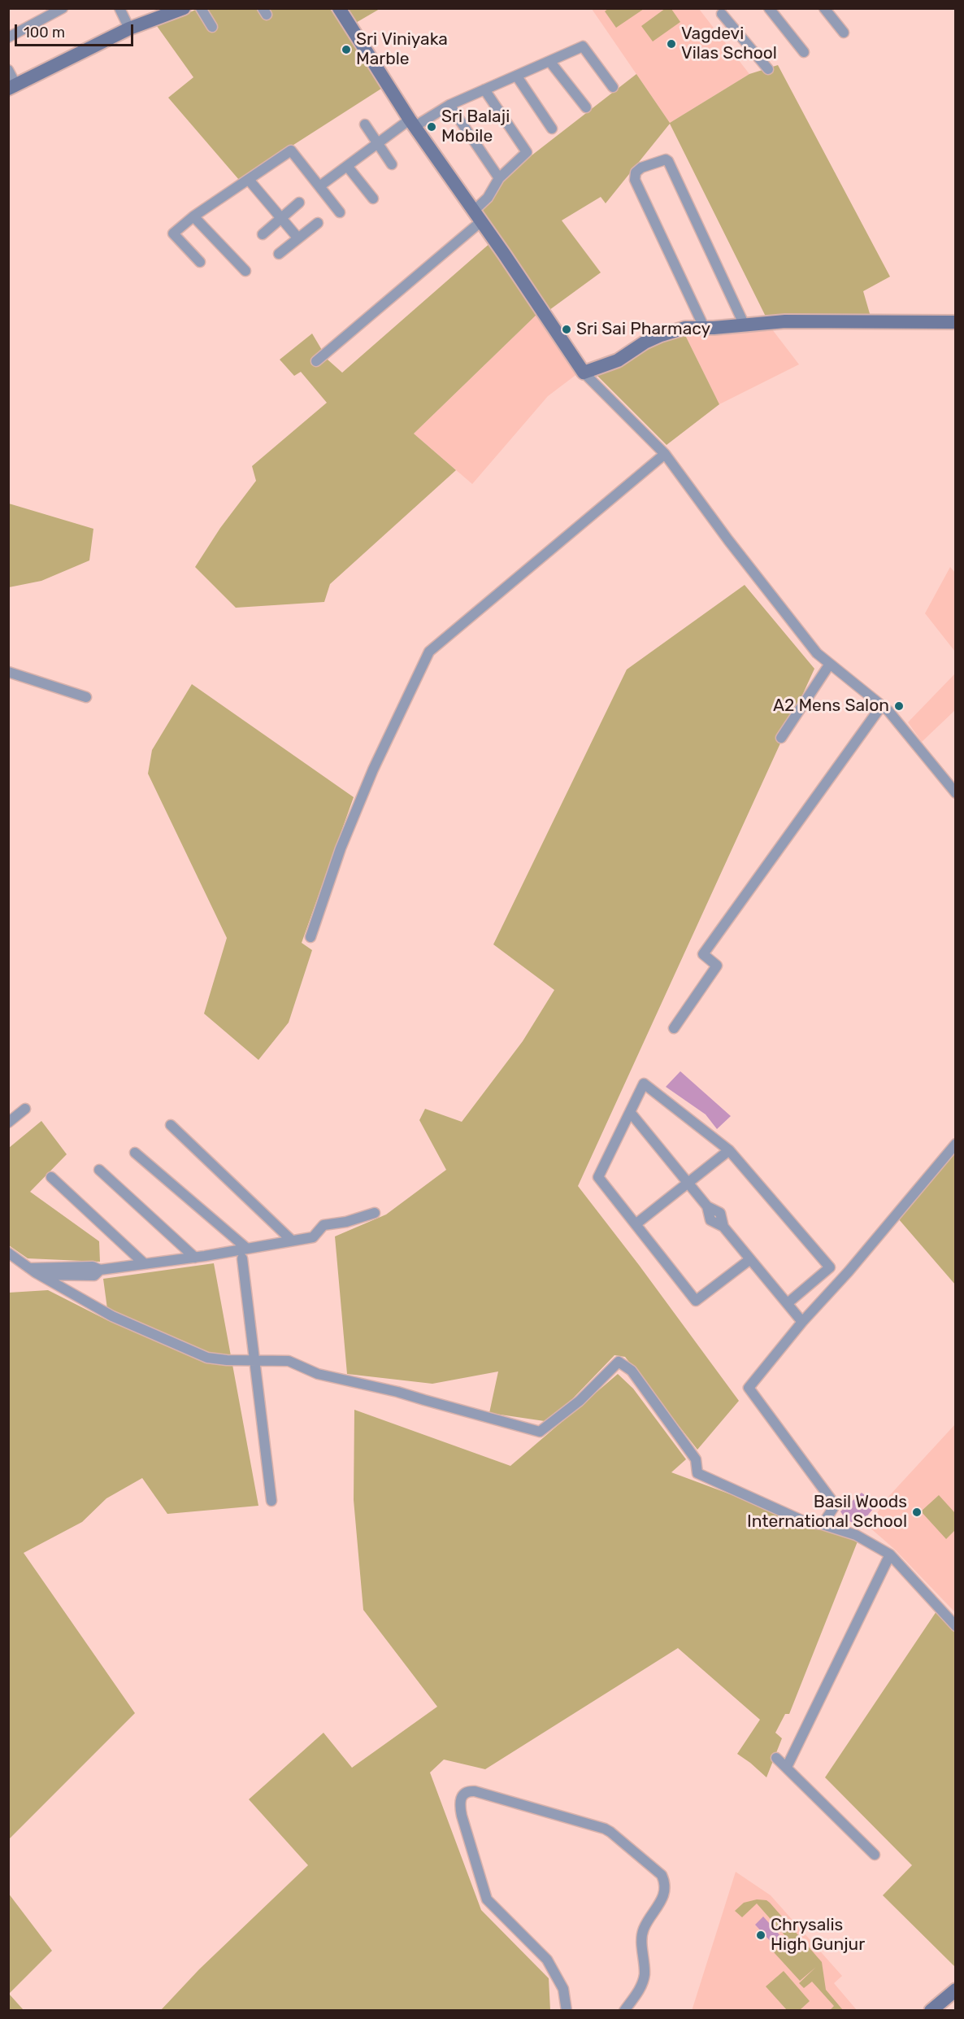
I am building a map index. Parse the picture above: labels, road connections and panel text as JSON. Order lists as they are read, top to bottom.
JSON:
{
  "places": [
    "Vagdevi Vilas School",
    "Sri Viniyaka Marble",
    "Sri Balaji Mobile",
    "Sri Sai Pharmacy",
    "A2 Mens Salon",
    "Basil Woods International School",
    "Chrysalis High Gunjur"
  ],
  "scale_bar": "100 m"
}
